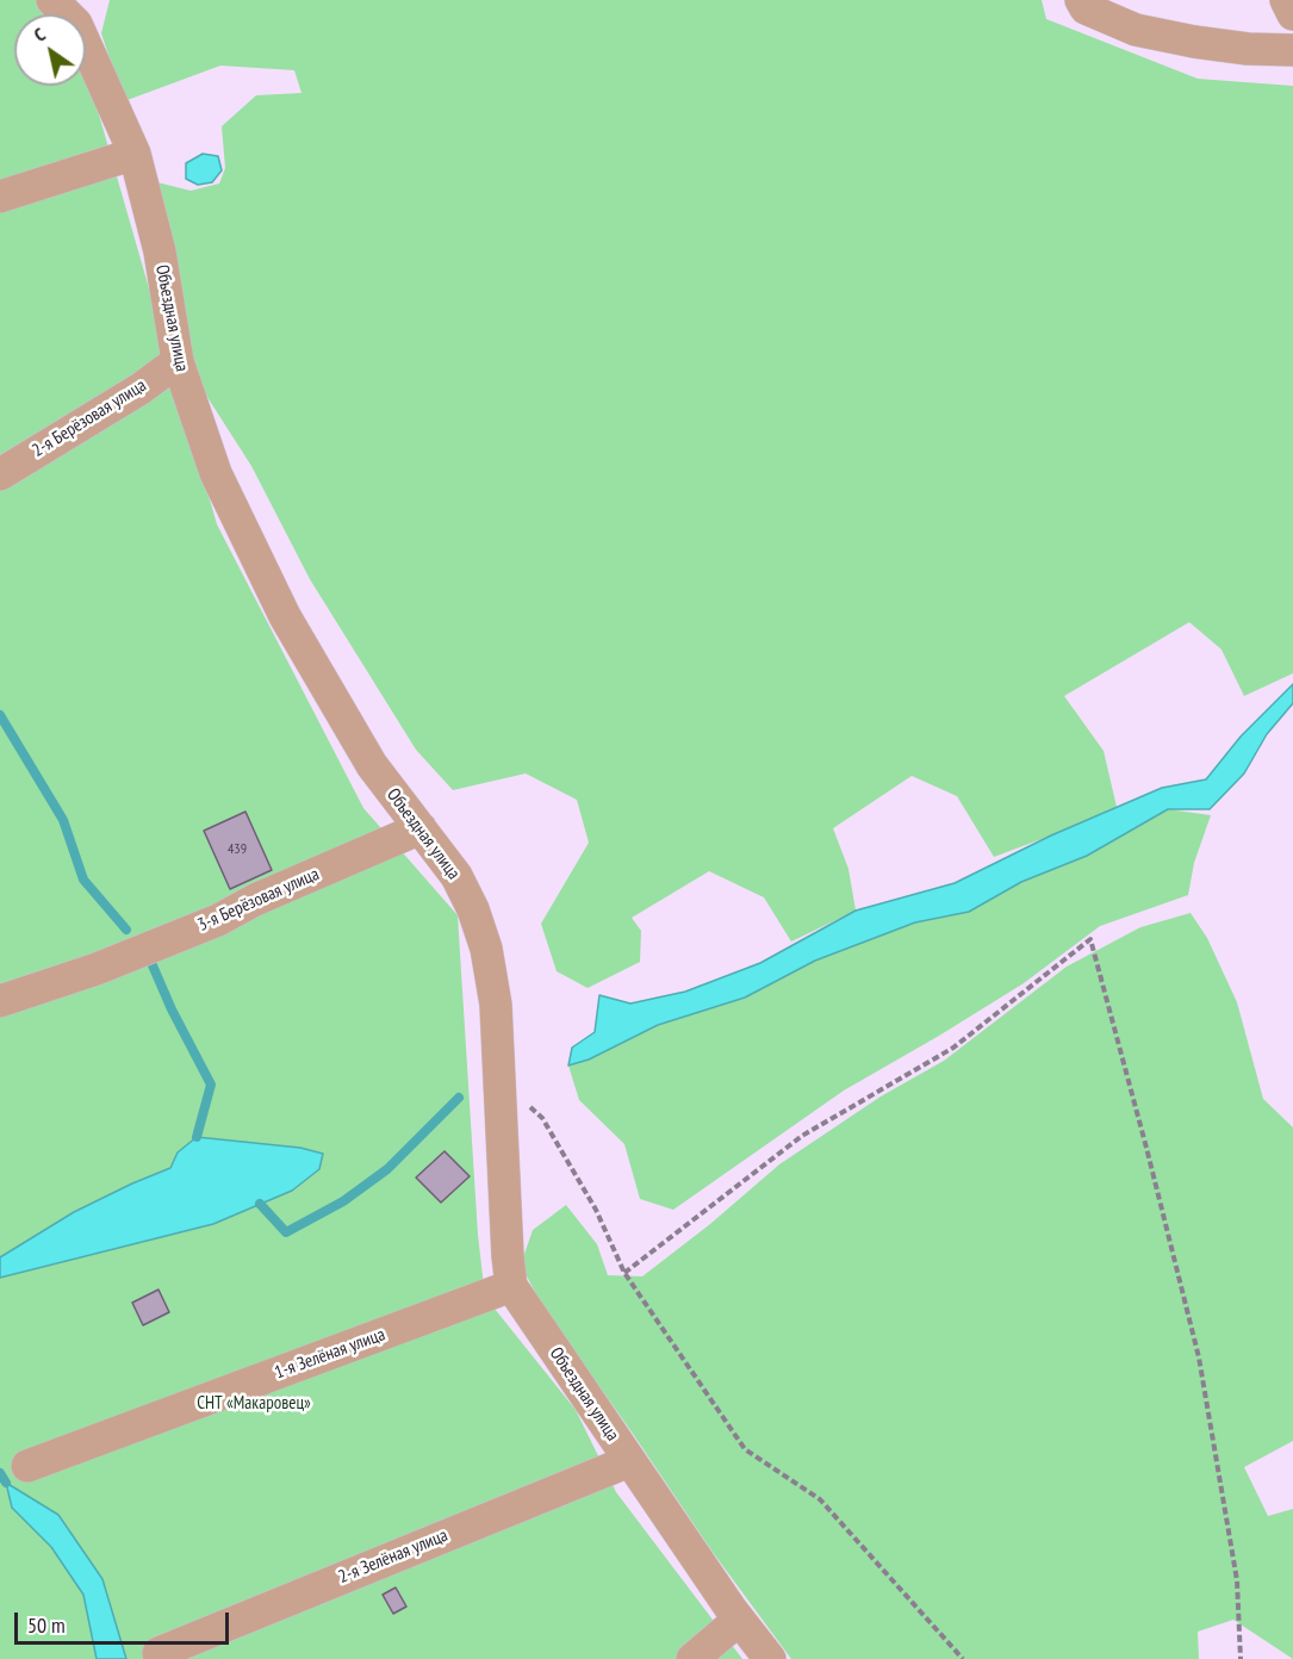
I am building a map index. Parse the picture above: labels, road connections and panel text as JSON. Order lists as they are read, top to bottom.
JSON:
{
  "streets": {
    "street": [
      "Объездная улица",
      "2-я Берёзовая улица",
      "3-я Берёзовая улица",
      "1-я Зелёная улица",
      "2-я Зелёная улица"
    ]
  },
  "crossings": [
    ["Объездная улица", "2-я Берёзовая улица"],
    ["Объездная улица", "3-я Берёзовая улица"],
    ["Объездная улица", "1-я Зелёная улица"],
    ["Объездная улица", "2-я Зелёная улица"]
  ],
  "parks": ["СНТ «Макаровец»"],
  "house_numbers": ["439"],
  "scale_bar": "50 m",
  "north": "top left"
}
